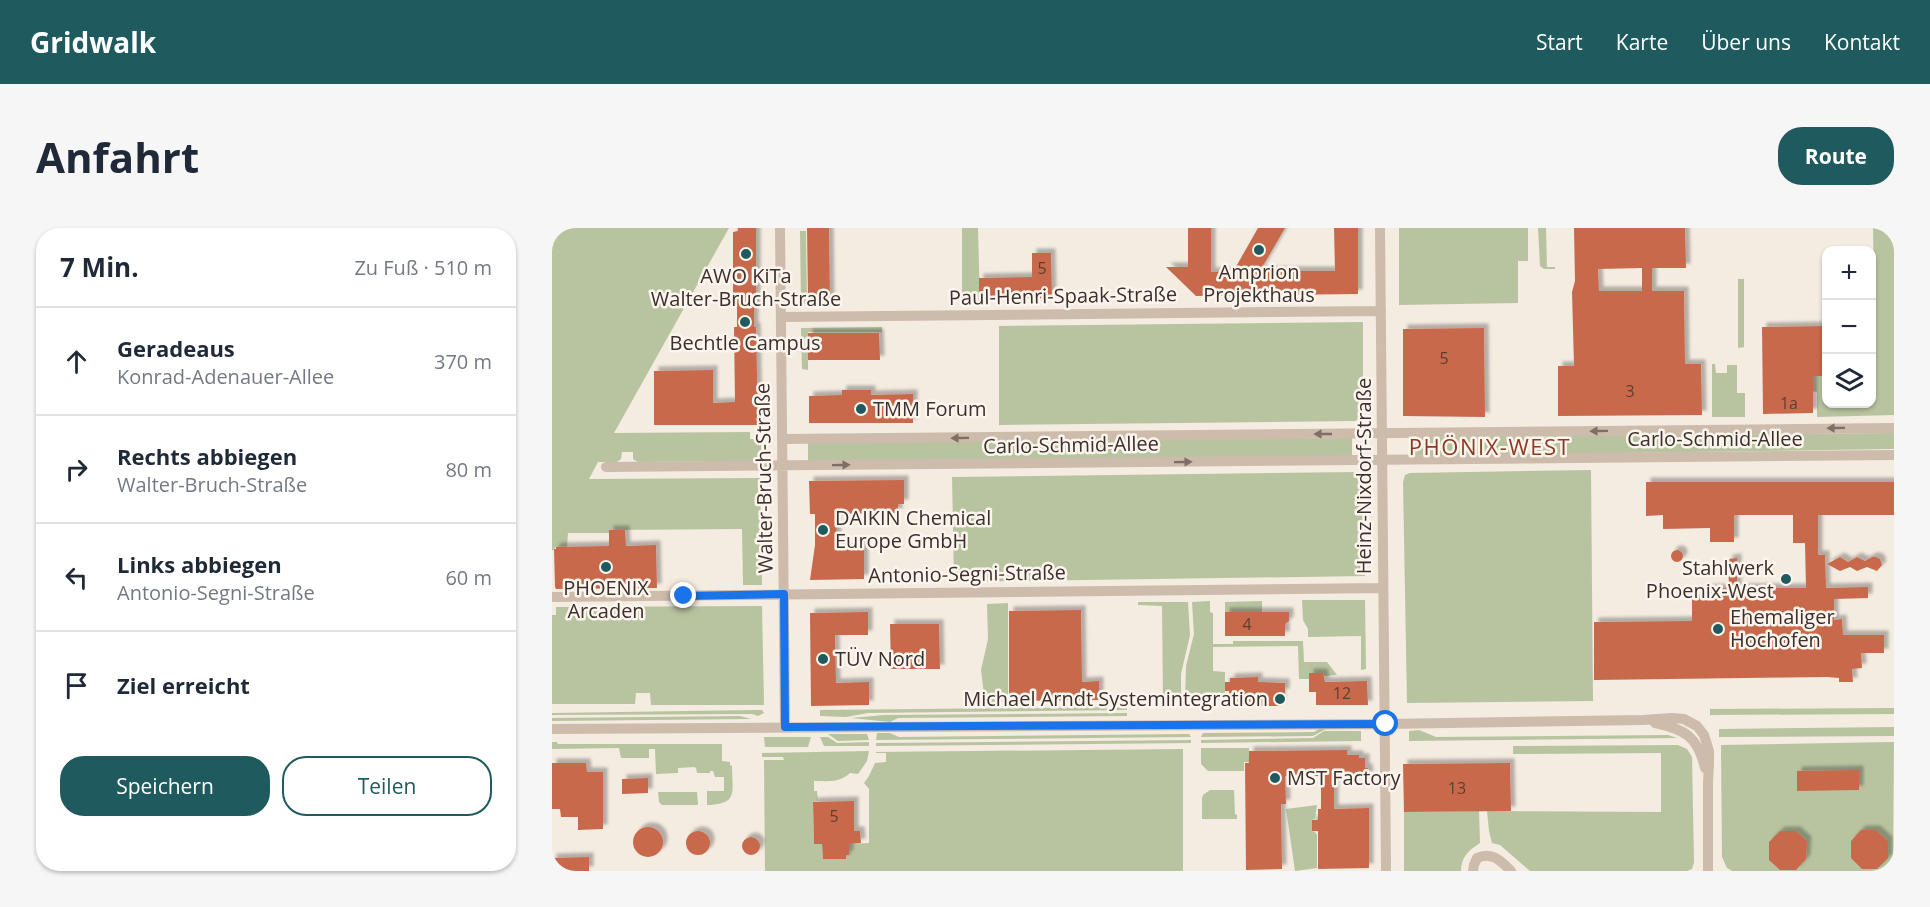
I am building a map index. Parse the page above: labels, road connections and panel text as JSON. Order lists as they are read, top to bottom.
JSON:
{
  "streets": {
    "street": [
      "Paul-Henri-Spaak-Straße",
      "Carlo-Schmid-Allee",
      "Heinz-Nixdorf-Straße",
      "Walter-Bruch-Straße",
      "Antonio-Segni-Straße"
    ]
  },
  "crossings": [
    ["Paul-Henri-Spaak-Straße", "Heinz-Nixdorf-Straße"],
    ["Paul-Henri-Spaak-Straße", "Walter-Bruch-Straße"],
    ["Carlo-Schmid-Allee", "Heinz-Nixdorf-Straße"],
    ["Carlo-Schmid-Allee", "Walter-Bruch-Straße"],
    ["Heinz-Nixdorf-Straße", "Antonio-Segni-Straße"],
    ["Walter-Bruch-Straße", "Antonio-Segni-Straße"]
  ],
  "districts": ["PHÖNIX-WEST"],
  "places": [
    "Amprion Projekthaus",
    "AWO KiTa Walter-Bruch-Straße",
    "Bechtle Campus",
    "TMM Forum",
    "DAIKIN Chemical Europe GmbH",
    "PHOENIX Arcaden",
    "Stahlwerk Phoenix-West",
    "Ehemaliger Hochofen",
    "TÜV Nord",
    "Michael Arndt Systemintegration",
    "MST Factory"
  ],
  "house_numbers": [
    "5",
    "5",
    "3",
    "1a",
    "4",
    "12",
    "13",
    "5"
  ],
  "page": {
    "header": "Gridwalk",
    "nav": [
      "Start",
      "Karte",
      "Über uns",
      "Kontakt"
    ],
    "buttons": [
      "Route",
      ["Speichern", "Teilen"]
    ],
    "title": "Anfahrt",
    "heading": ["7 Min.", "Zu Fuß · 510 m"],
    "map_buttons": ["+", "−"],
    "list": [
      ["Geradeaus", "Konrad-Adenauer-Allee", "370 m"],
      ["Rechts abbiegen", "Walter-Bruch-Straße", "80 m"],
      ["Links abbiegen", "Antonio-Segni-Straße", "60 m"],
      "Ziel erreicht"
    ]
  }
}
